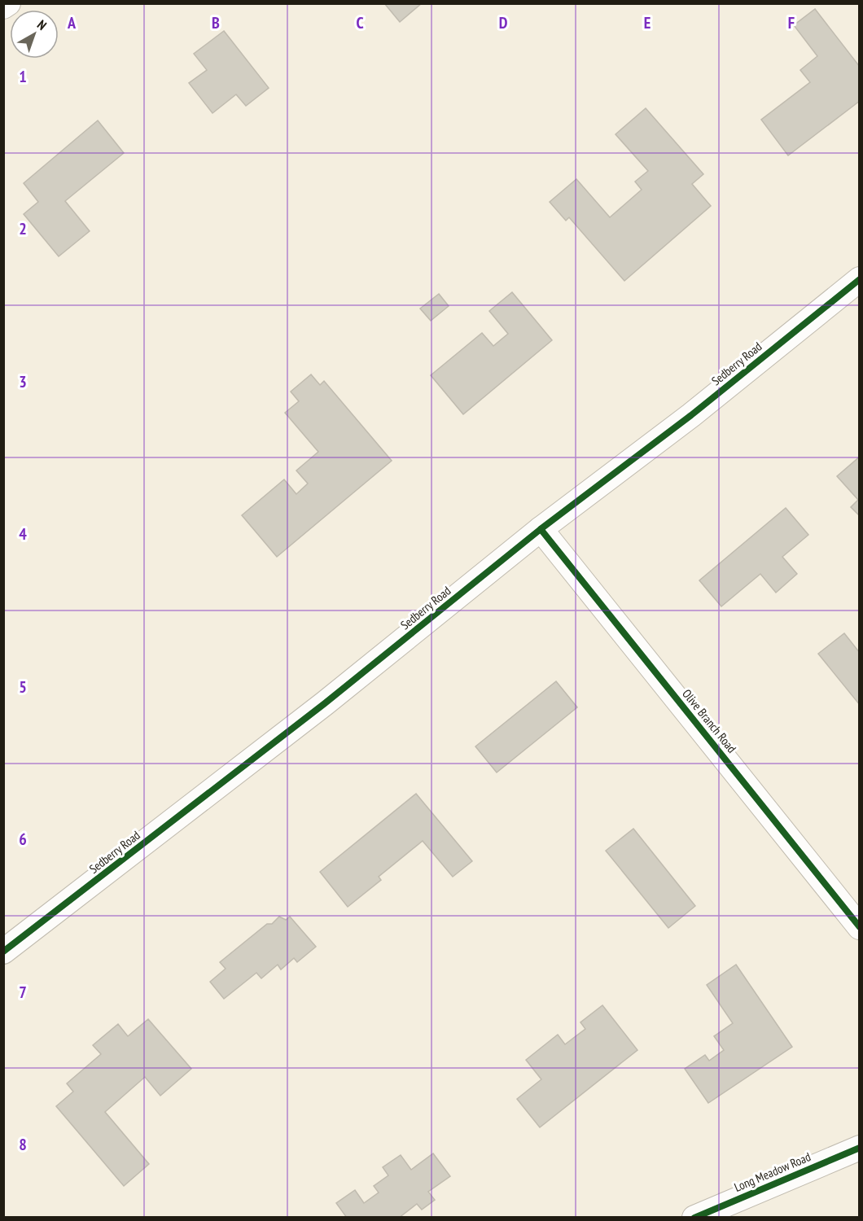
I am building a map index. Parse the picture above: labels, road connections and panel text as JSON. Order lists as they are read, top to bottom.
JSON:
{
  "streets": {
    "street": ["Sedberry Road", "Olive Branch Road", "Long Meadow Road"]
  },
  "crossings": [
    ["Sedberry Road", "Olive Branch Road"]
  ],
  "north": "top right",
  "grid": {
    "columns": [
      "A",
      "B",
      "C",
      "D",
      "E",
      "F"
    ],
    "rows": [
      "1",
      "2",
      "3",
      "4",
      "5",
      "6",
      "7",
      "8"
    ]
  }
}
